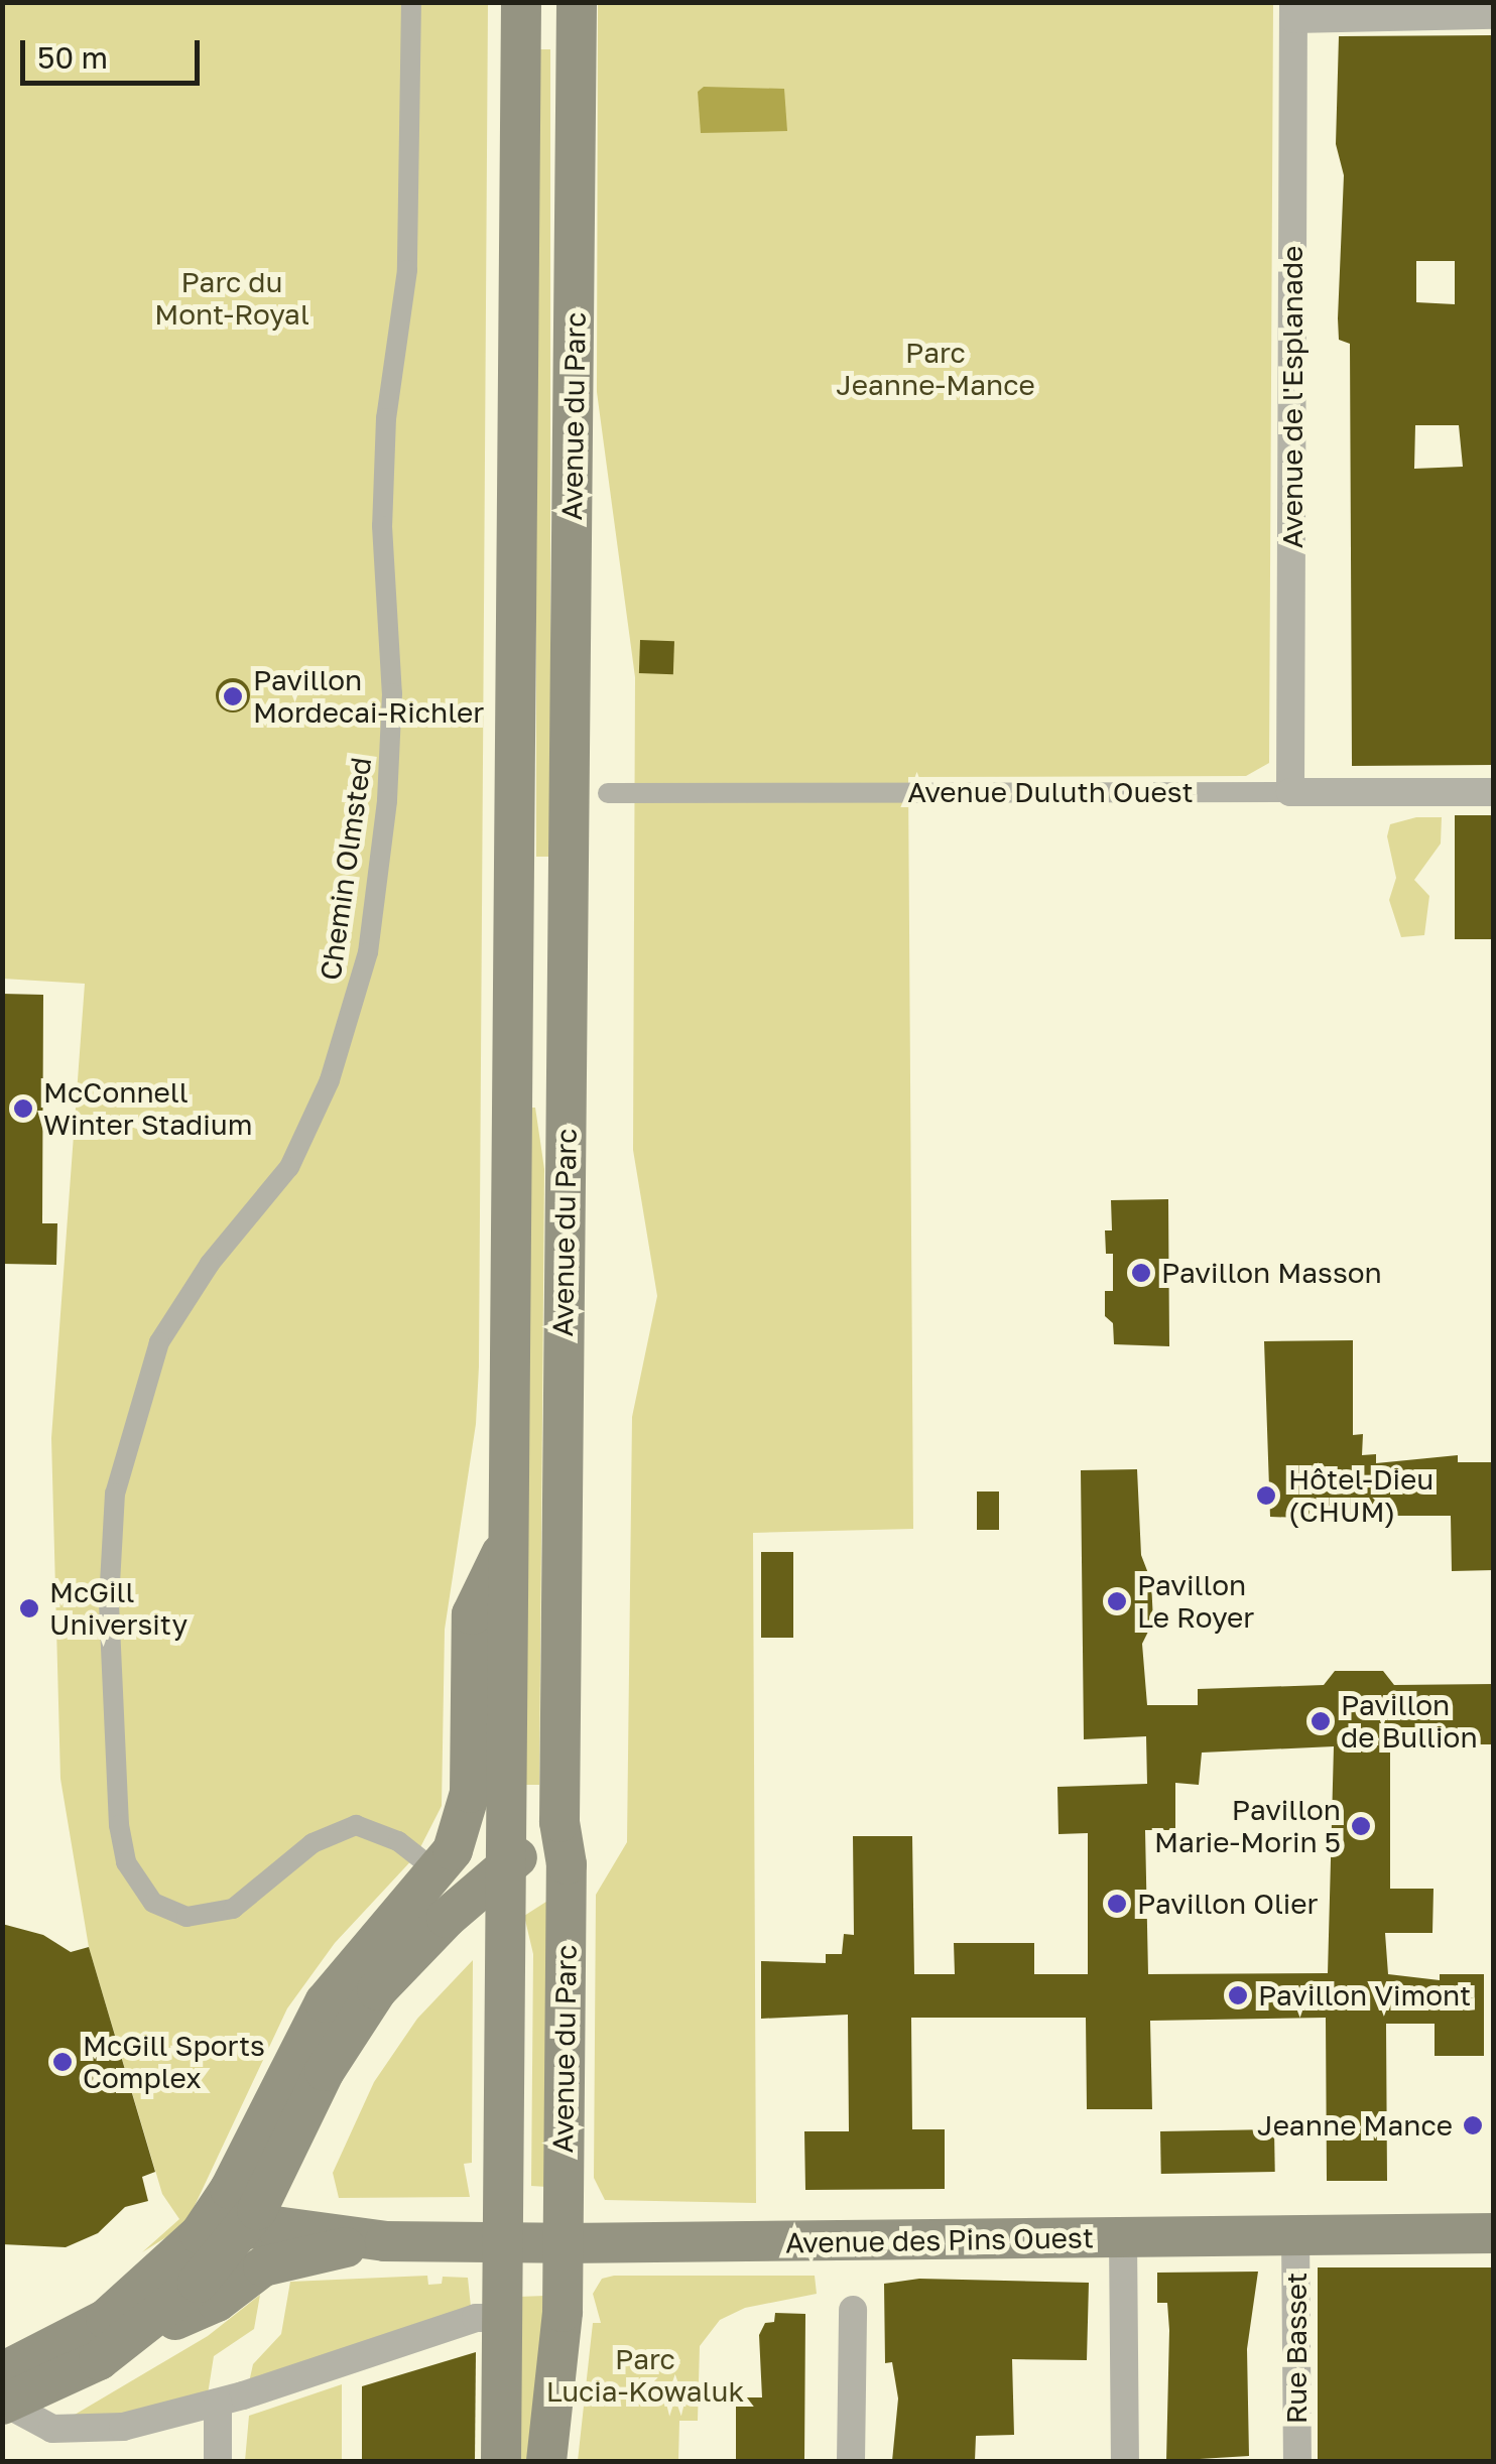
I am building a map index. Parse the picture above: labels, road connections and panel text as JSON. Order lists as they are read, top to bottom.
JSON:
{
  "streets": {
    "main road": ["Avenue du Parc", "Avenue des Pins Ouest"],
    "street": [
      "Avenue de l'Esplanade",
      "Avenue Duluth Ouest",
      "Chemin Olmsted",
      "Rue Basset"
    ]
  },
  "crossings": [
    ["Avenue de l'Esplanade", "Avenue Duluth Ouest"],
    ["Avenue du Parc", "Avenue des Pins Ouest"],
    ["Avenue des Pins Ouest", "Rue Basset"]
  ],
  "parks": ["Parc du Mont-Royal", "Parc Jeanne-Mance", "Parc Lucia-Kowaluk"],
  "places": [
    "Pavillon Mordecai-Richler",
    "McConnell Winter Stadium",
    "Pavillon Masson",
    "Hôtel-Dieu (CHUM)",
    "Pavillon Le Royer",
    "McGill University",
    "Pavillon de Bullion",
    "Pavillon Marie-Morin 5",
    "Pavillon Olier",
    "Pavillon Vimont",
    "McGill Sports Complex",
    "Jeanne Mance"
  ],
  "scale_bar": "50 m"
}
